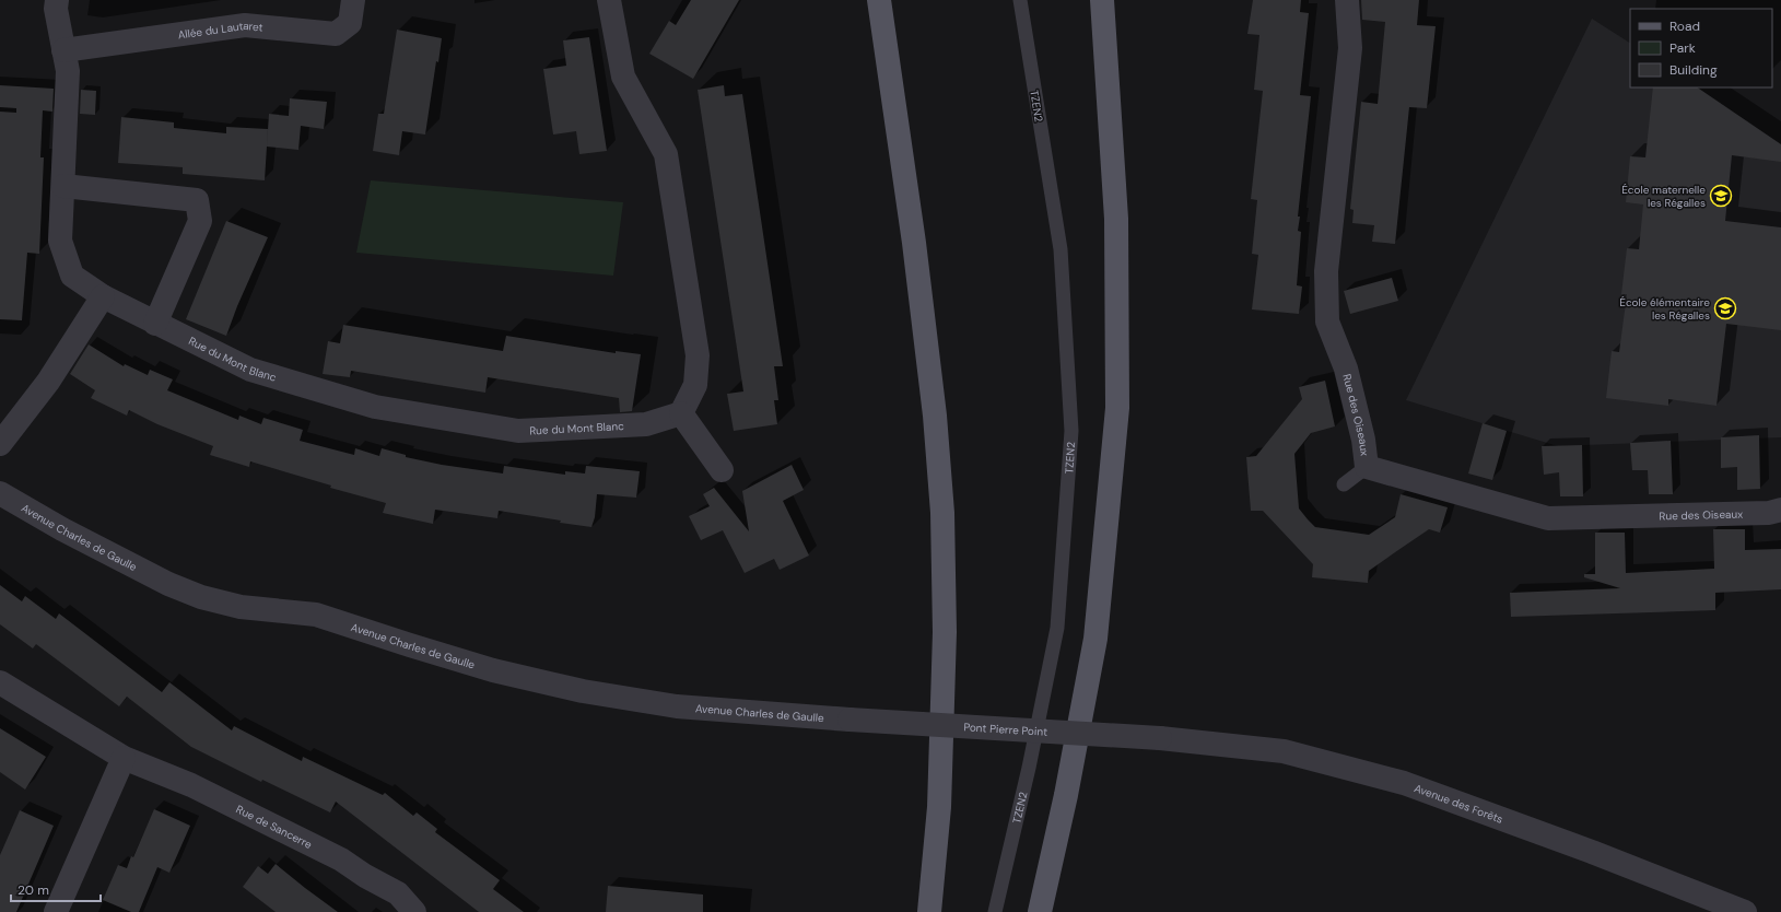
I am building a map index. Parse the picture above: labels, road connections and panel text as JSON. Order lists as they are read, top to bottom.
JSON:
{
  "streets": {
    "street": [
      "Allée du Lautaret",
      "Rue du Mont Blanc",
      "Rue des Oiseaux",
      "Avenue Charles de Gaulle",
      "Pont Pierre Point",
      "Avenue des Forêts",
      "Rue de Sancerre"
    ],
    "lane": ["TZEN2"]
  },
  "crossings": [
    ["Allée du Lautaret", "Rue du Mont Blanc"],
    ["Avenue Charles de Gaulle", "Pont Pierre Point"],
    ["Pont Pierre Point", "Avenue des Forêts"]
  ],
  "places": {
    "school or university": ["École maternelle les Régalles", "École élémentaire les Régalles"]
  },
  "legend": ["Road", "Park", "Building"],
  "scale_bar": "20 m"
}
